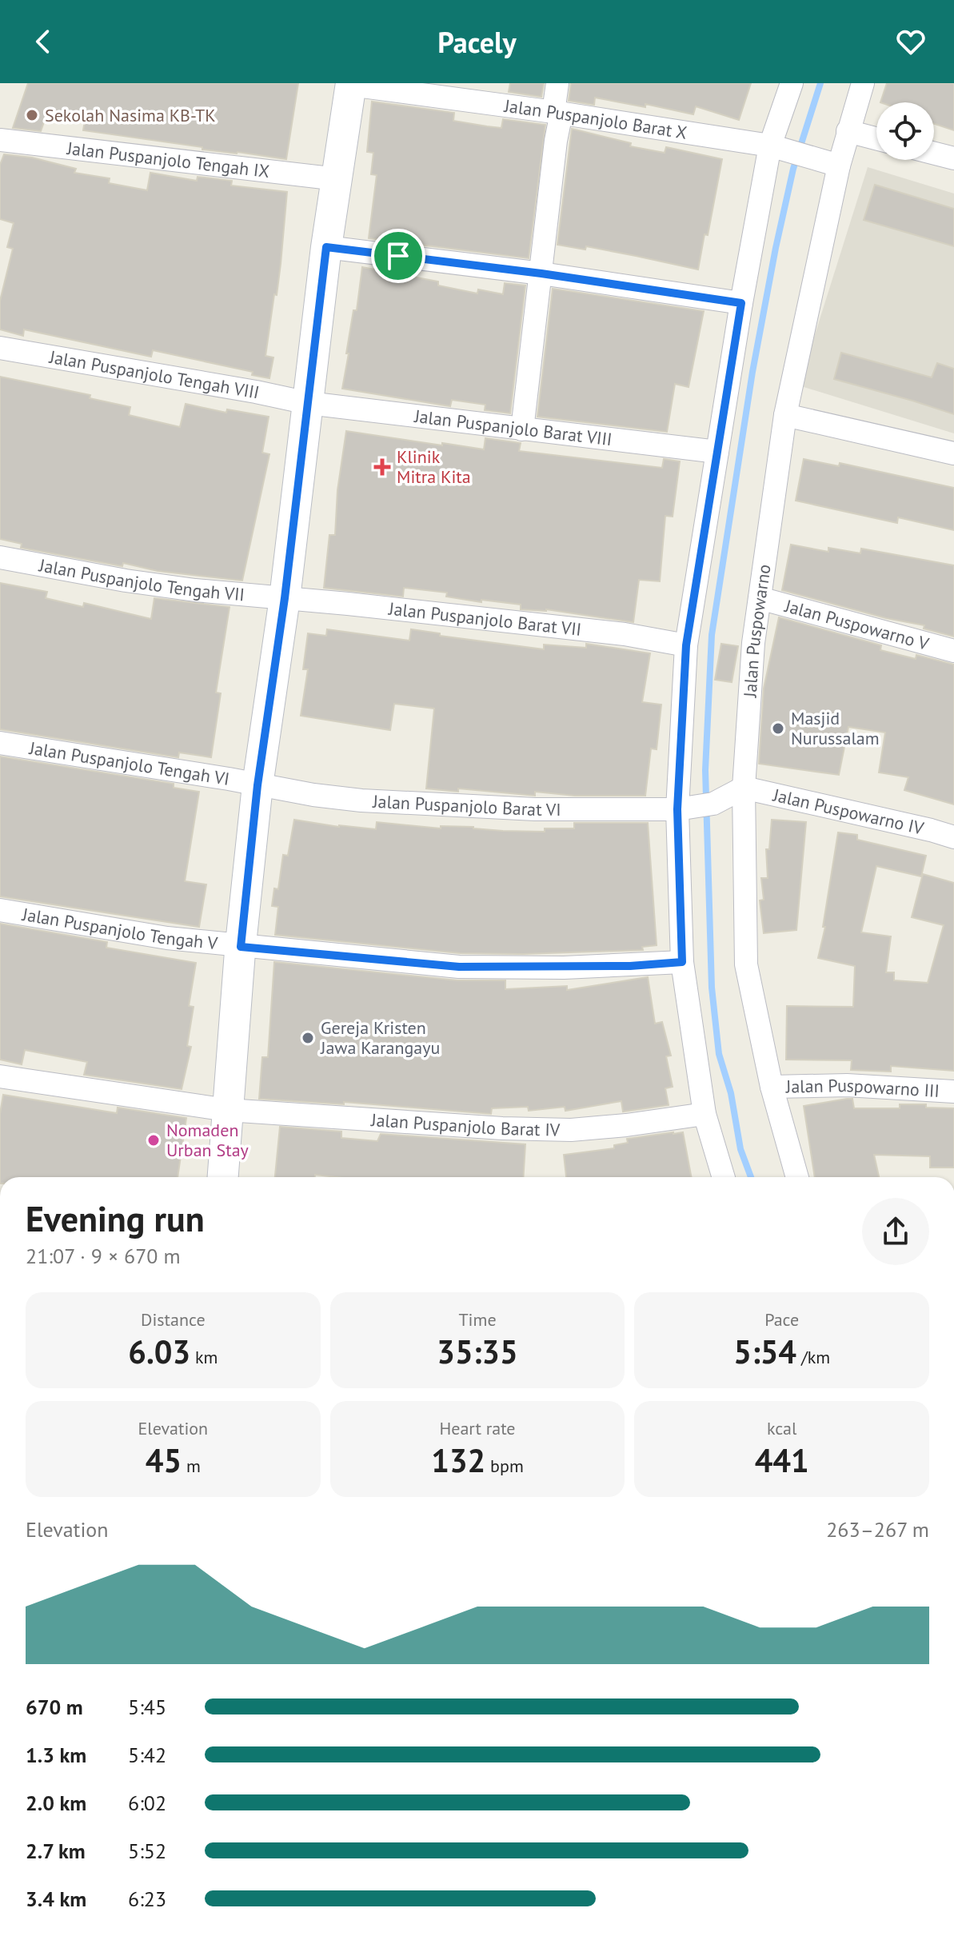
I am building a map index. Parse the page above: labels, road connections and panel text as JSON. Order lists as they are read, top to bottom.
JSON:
{
  "streets": {
    "street": [
      "Jalan Puspanjolo Barat X",
      "Jalan Puspanjolo Tengah IX",
      "Jalan Puspanjolo Tengah VIII",
      "Jalan Puspanjolo Barat VIII",
      "Jalan Puspanjolo Tengah VII",
      "Jalan Puspanjolo Barat VII",
      "Jalan Puspowarno V",
      "Jalan Puspowarno",
      "Jalan Puspanjolo Tengah VI",
      "Jalan Puspanjolo Barat VI",
      "Jalan Puspowarno IV",
      "Jalan Puspanjolo Tengah V",
      "Jalan Puspowarno III",
      "Jalan Puspanjolo Barat IV"
    ]
  },
  "crossings": [
    ["Jalan Puspanjolo Barat X", "Jalan Puspowarno"],
    ["Jalan Puspanjolo Tengah VIII", "Jalan Puspanjolo Barat VIII"],
    ["Jalan Puspanjolo Tengah VII", "Jalan Puspanjolo Barat VII"],
    ["Jalan Puspowarno V", "Jalan Puspowarno"],
    ["Jalan Puspowarno", "Jalan Puspanjolo Barat VI"],
    ["Jalan Puspowarno", "Jalan Puspowarno IV"],
    ["Jalan Puspowarno", "Jalan Puspowarno III"],
    ["Jalan Puspanjolo Tengah VI", "Jalan Puspanjolo Barat VI"],
    ["Jalan Puspanjolo Barat VI", "Jalan Puspowarno IV"]
  ],
  "places": {
    "other": [
      "Sekolah Nasima KB-TK",
      "Masjid Nurussalam",
      "Gereja Kristen Jawa Karangayu",
      "Nomaden Urban Stay"
    ],
    "health": ["Klinik Mitra Kita"]
  },
  "page": {
    "header": "Pacely",
    "heading": ["Evening run", "21:07 · 9 × 670 m"],
    "stats": [
      ["Distance", "6.03 km"],
      ["Time", "35:35"],
      ["Pace", "5:54 /km"],
      ["Elevation", "45 m"],
      ["Heart rate", "132 bpm"],
      ["kcal", "441"]
    ],
    "chart": ["Elevation", "263–267 m"],
    "list": [
      {
        "name": "670 m",
        "note": "5:45"
      },
      {
        "name": "1.3 km",
        "note": "5:42"
      },
      {
        "name": "2.0 km",
        "note": "6:02"
      },
      {
        "name": "2.7 km",
        "note": "5:52"
      },
      {
        "name": "3.4 km",
        "note": "6:23"
      }
    ]
  }
}
